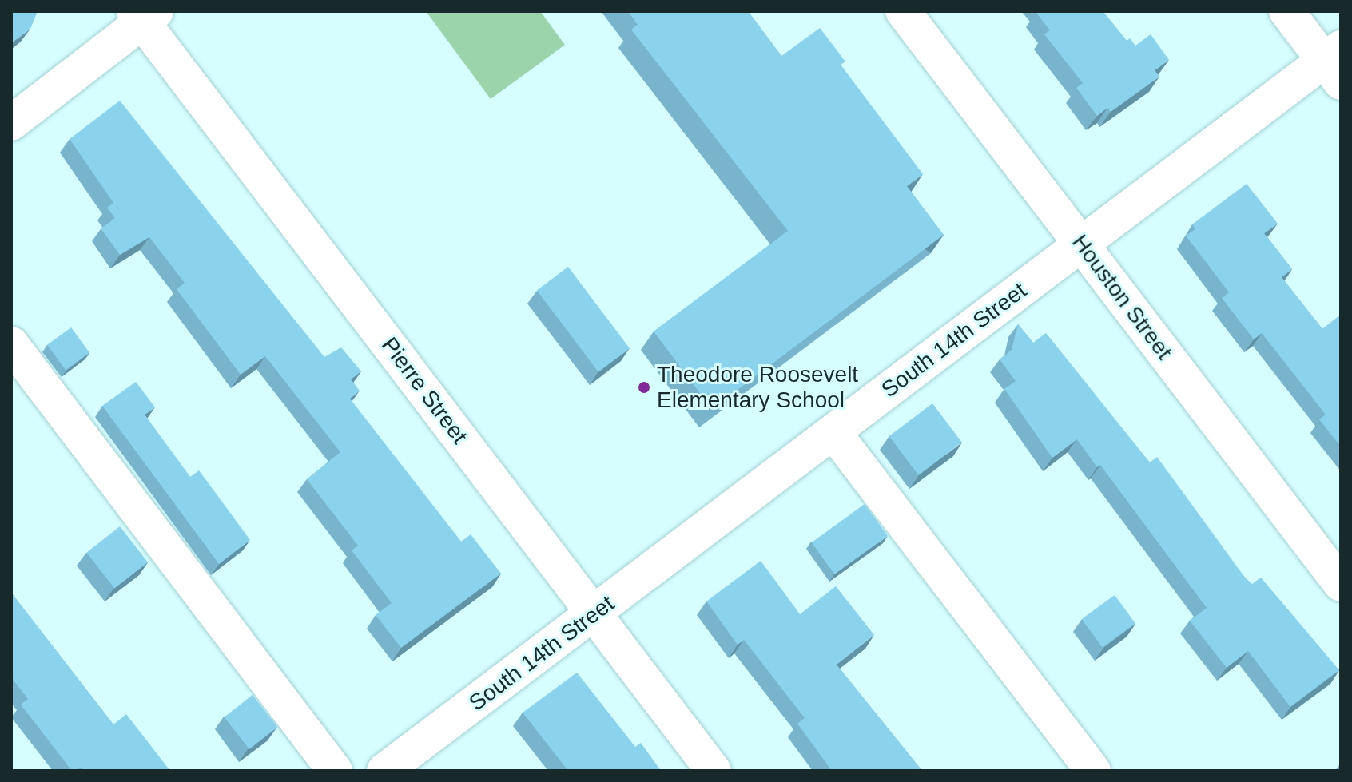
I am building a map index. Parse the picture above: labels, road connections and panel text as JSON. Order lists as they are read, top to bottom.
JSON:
{
  "streets": {
    "street": ["Houston Street", "South 14th Street", "Pierre Street"]
  },
  "crossings": [
    ["Houston Street", "South 14th Street"],
    ["South 14th Street", "Pierre Street"]
  ],
  "places": ["Theodore Roosevelt Elementary School"]
}
